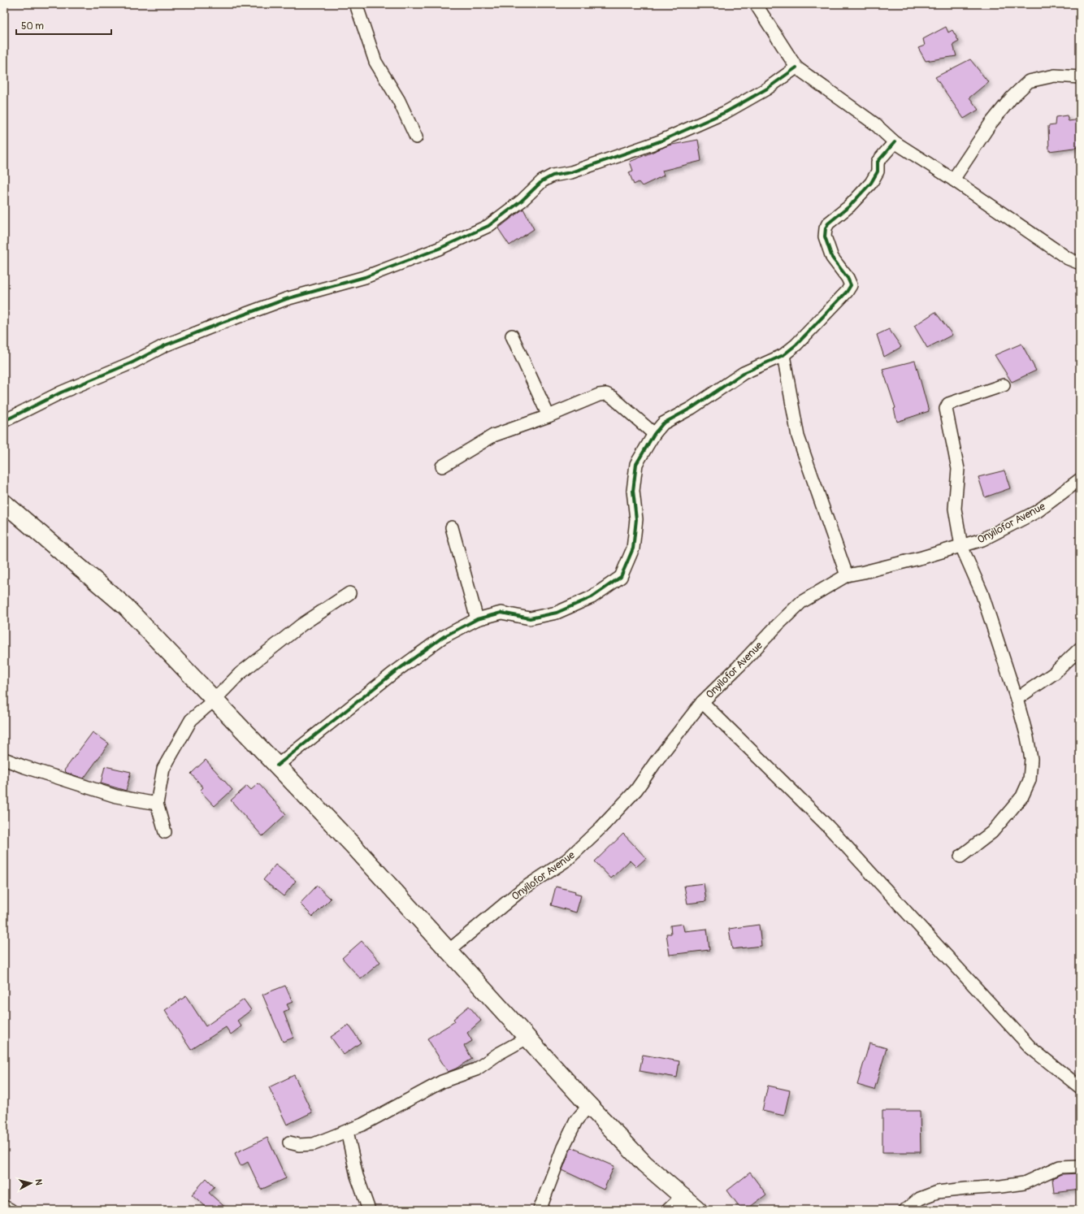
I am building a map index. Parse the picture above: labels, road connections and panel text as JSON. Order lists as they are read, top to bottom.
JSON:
{
  "streets": {
    "street": ["Onyilofor Avenue"]
  },
  "scale_bar": "50 m",
  "north": "right"
}
